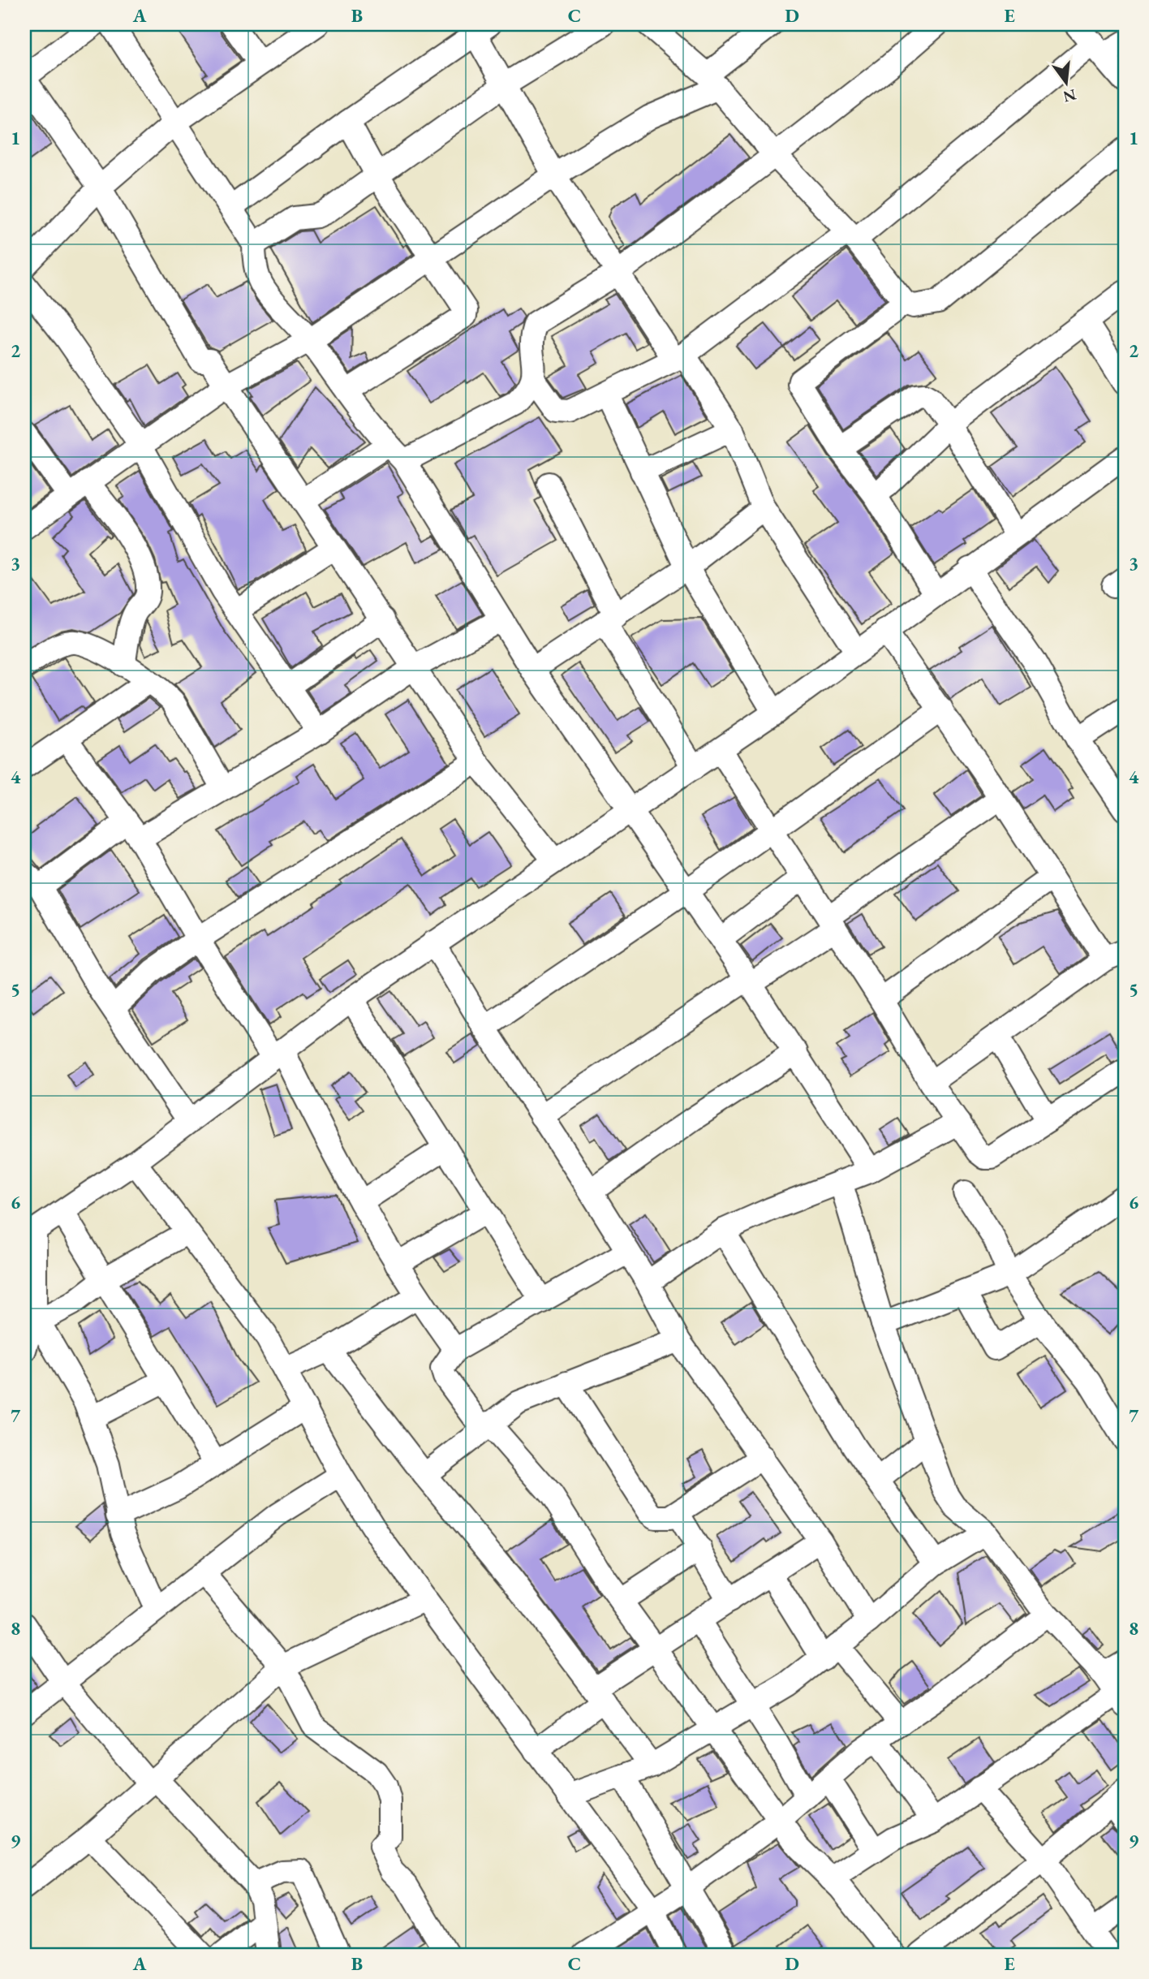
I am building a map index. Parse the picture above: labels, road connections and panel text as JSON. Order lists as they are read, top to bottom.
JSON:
{
  "north": "bottom",
  "grid": {
    "columns": [
      "A",
      "B",
      "C",
      "D",
      "E"
    ],
    "rows": [
      "1",
      "2",
      "3",
      "4",
      "5",
      "6",
      "7",
      "8",
      "9"
    ]
  }
}
